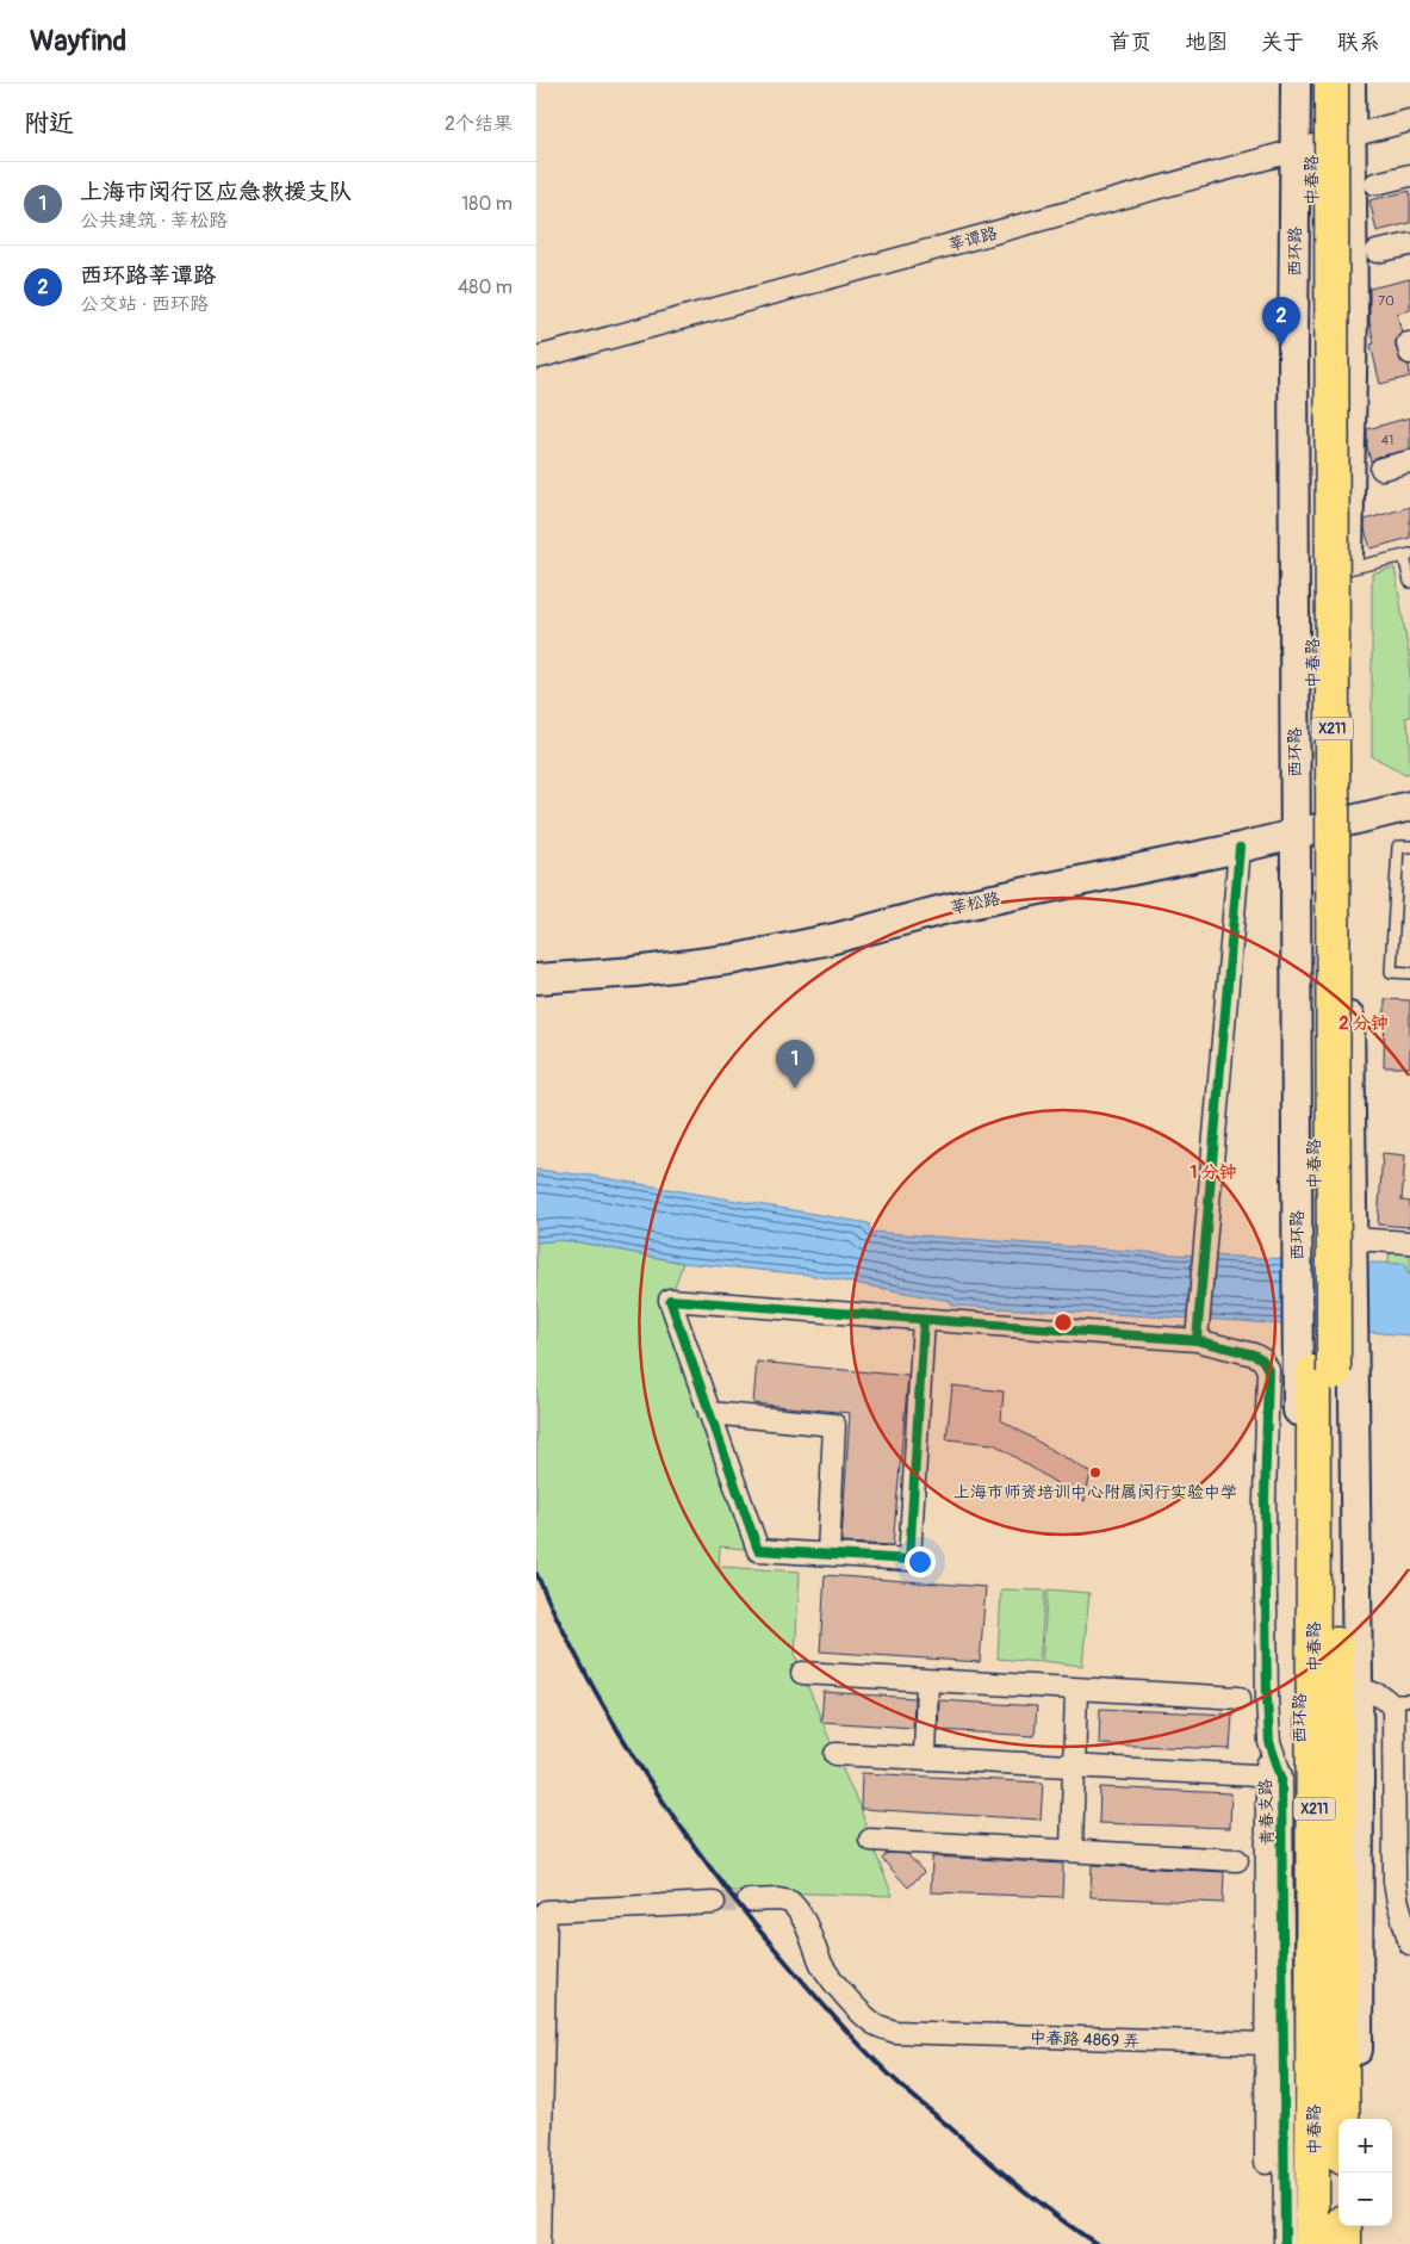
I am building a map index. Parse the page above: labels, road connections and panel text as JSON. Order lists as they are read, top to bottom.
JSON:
{
  "streets": {
    "main road": [
      "中春路",
      "西环路",
      "X211",
      "莘松路"
    ],
    "street": ["莘谭路", "青春支路", "中春路 4869 弄"]
  },
  "crossings": [
    ["中春路", "西环路"],
    ["莘谭路", "西环路"],
    ["西环路", "莘松路"]
  ],
  "places": ["上海市师资培训中心附属闵行实验中学"],
  "house_numbers": ["70", "41"],
  "page": {
    "header": "Wayfind",
    "nav": [
      "首页",
      "地图",
      "关于",
      "联系"
    ],
    "heading": ["附近", "2个结果"],
    "list": [
      {
        "mark": "1",
        "name": "上海市闵行区应急救援支队",
        "note": "公共建筑 · 莘松路",
        "value": "180 m"
      },
      {
        "mark": "2",
        "name": "西环路莘谭路",
        "note": "公交站 · 西环路",
        "value": "480 m"
      }
    ],
    "pins": ["2", "1"],
    "map_buttons": ["+", "−"]
  },
  "rings": ["2 分钟", "1 分钟"]
}
